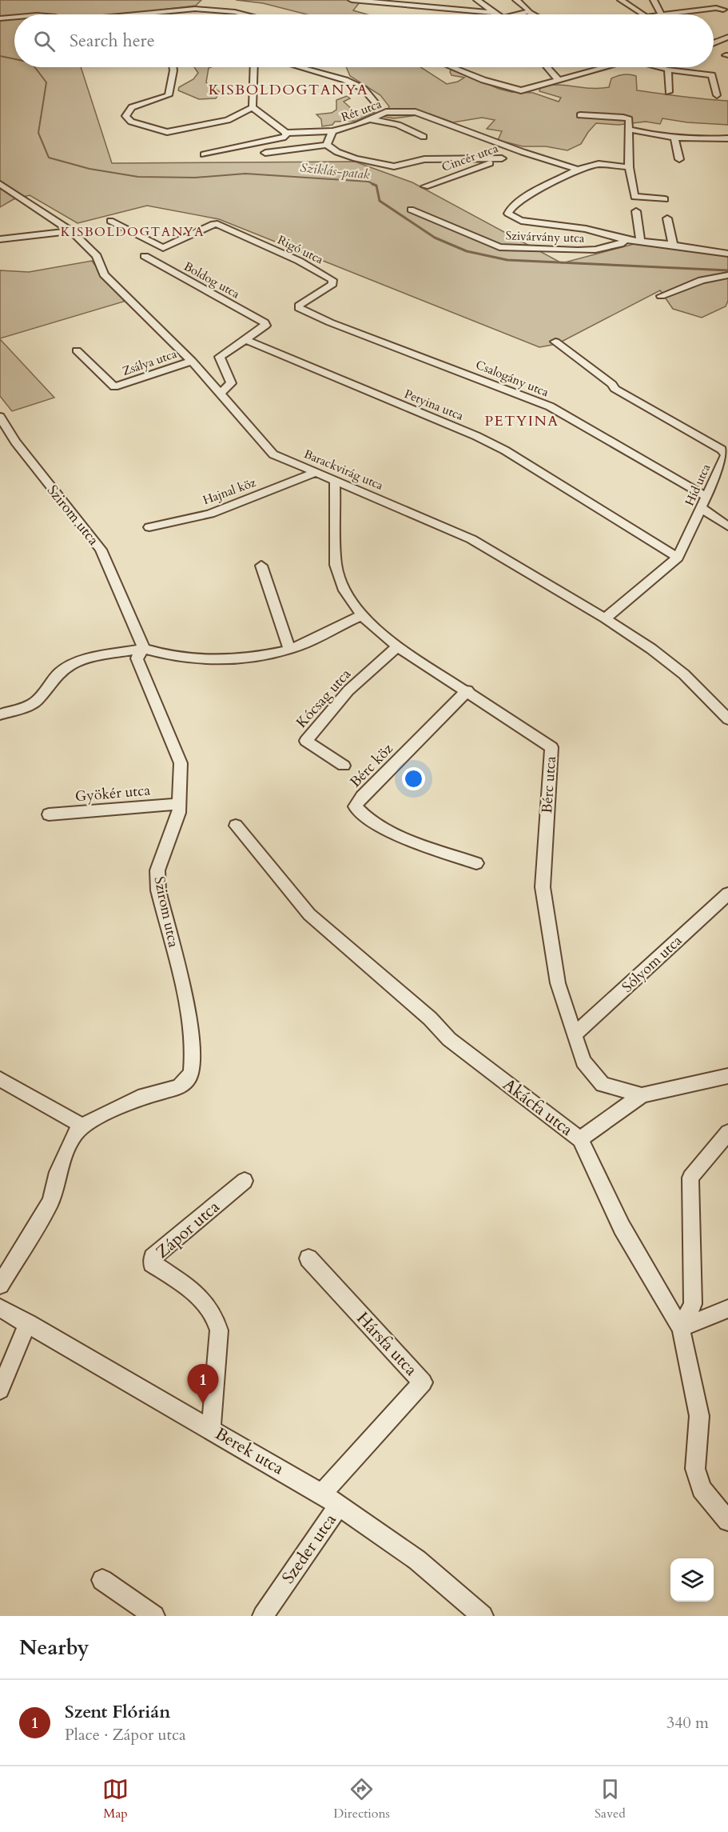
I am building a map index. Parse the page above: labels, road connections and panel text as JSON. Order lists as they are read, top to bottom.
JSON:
{
  "streets": {
    "street": [
      "Rét utca",
      "Cincér utca",
      "Szivárvány utca",
      "Rigó utca",
      "Boldog utca",
      "Zsálya utca",
      "Csalogány utca",
      "Petyina utca",
      "Barackvirág utca",
      "Híd utca",
      "Hajnal köz",
      "Szirom utca",
      "Kócsag utca",
      "Bérc köz",
      "Bérc utca",
      "Gyökér utca",
      "Sólyom utca",
      "Akácfa utca",
      "Zápor utca",
      "Hársfa utca",
      "Berek utca",
      "Szeder utca"
    ]
  },
  "crossings": [
    ["Rét utca", "Cincér utca"],
    ["Rét utca", "Szivárvány utca"],
    ["Rigó utca", "Csalogány utca"],
    ["Boldog utca", "Petyina utca"],
    ["Zsálya utca", "Barackvirág utca"],
    ["Csalogány utca", "Híd utca"],
    ["Petyina utca", "Híd utca"],
    ["Barackvirág utca", "Híd utca"],
    ["Barackvirág utca", "Hajnal köz"],
    ["Barackvirág utca", "Bérc utca"],
    ["Szirom utca", "Gyökér utca"],
    ["Kócsag utca", "Bérc utca"],
    ["Bérc köz", "Bérc utca"],
    ["Bérc utca", "Sólyom utca"],
    ["Bérc utca", "Akácfa utca"],
    ["Zápor utca", "Berek utca"],
    ["Hársfa utca", "Berek utca"],
    ["Berek utca", "Szeder utca"]
  ],
  "districts": ["KISBOLDOGTANYA", "KISBOLDOGTANYA", "PETYINA"],
  "water": ["Sziklás-patak"],
  "page": {
    "search": "Search here",
    "pins": "1",
    "heading": "Nearby",
    "list": [
      {
        "mark": "1",
        "name": "Szent Flórián",
        "note": "Place · Zápor utca",
        "value": "340 m"
      }
    ],
    "nav": ["Map", "Directions", "Saved"]
  }
}
